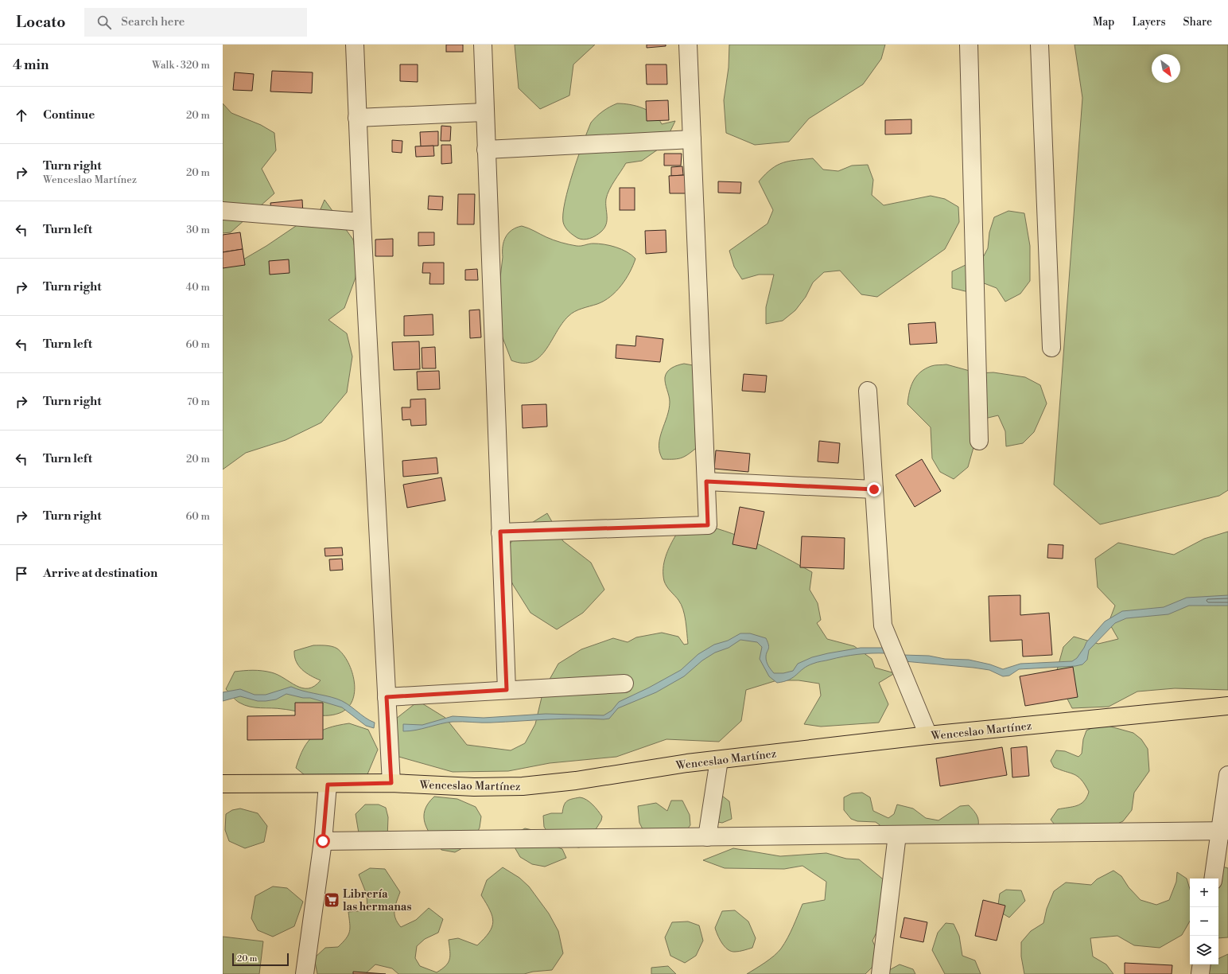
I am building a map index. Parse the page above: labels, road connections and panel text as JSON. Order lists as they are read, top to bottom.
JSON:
{
  "streets": {
    "main road": ["Wenceslao Martínez"]
  },
  "places": {
    "supermarket": ["Librería las hermanas"]
  },
  "scale_bar": "20 m",
  "north": "bottom right",
  "page": {
    "header": "Locato",
    "search": "Search here",
    "nav": ["Map", "Layers", "Share"],
    "heading": ["4 min", "Walk · 320 m"],
    "list": [
      ["Continue", "20 m"],
      ["Turn right", "Wenceslao Martínez", "20 m"],
      ["Turn left", "30 m"],
      ["Turn right", "40 m"],
      ["Turn left", "60 m"],
      ["Turn right", "70 m"],
      ["Turn left", "20 m"],
      ["Turn right", "60 m"],
      "Arrive at destination"
    ],
    "map_buttons": ["+", "−"],
    "scale": "20 m"
  }
}
